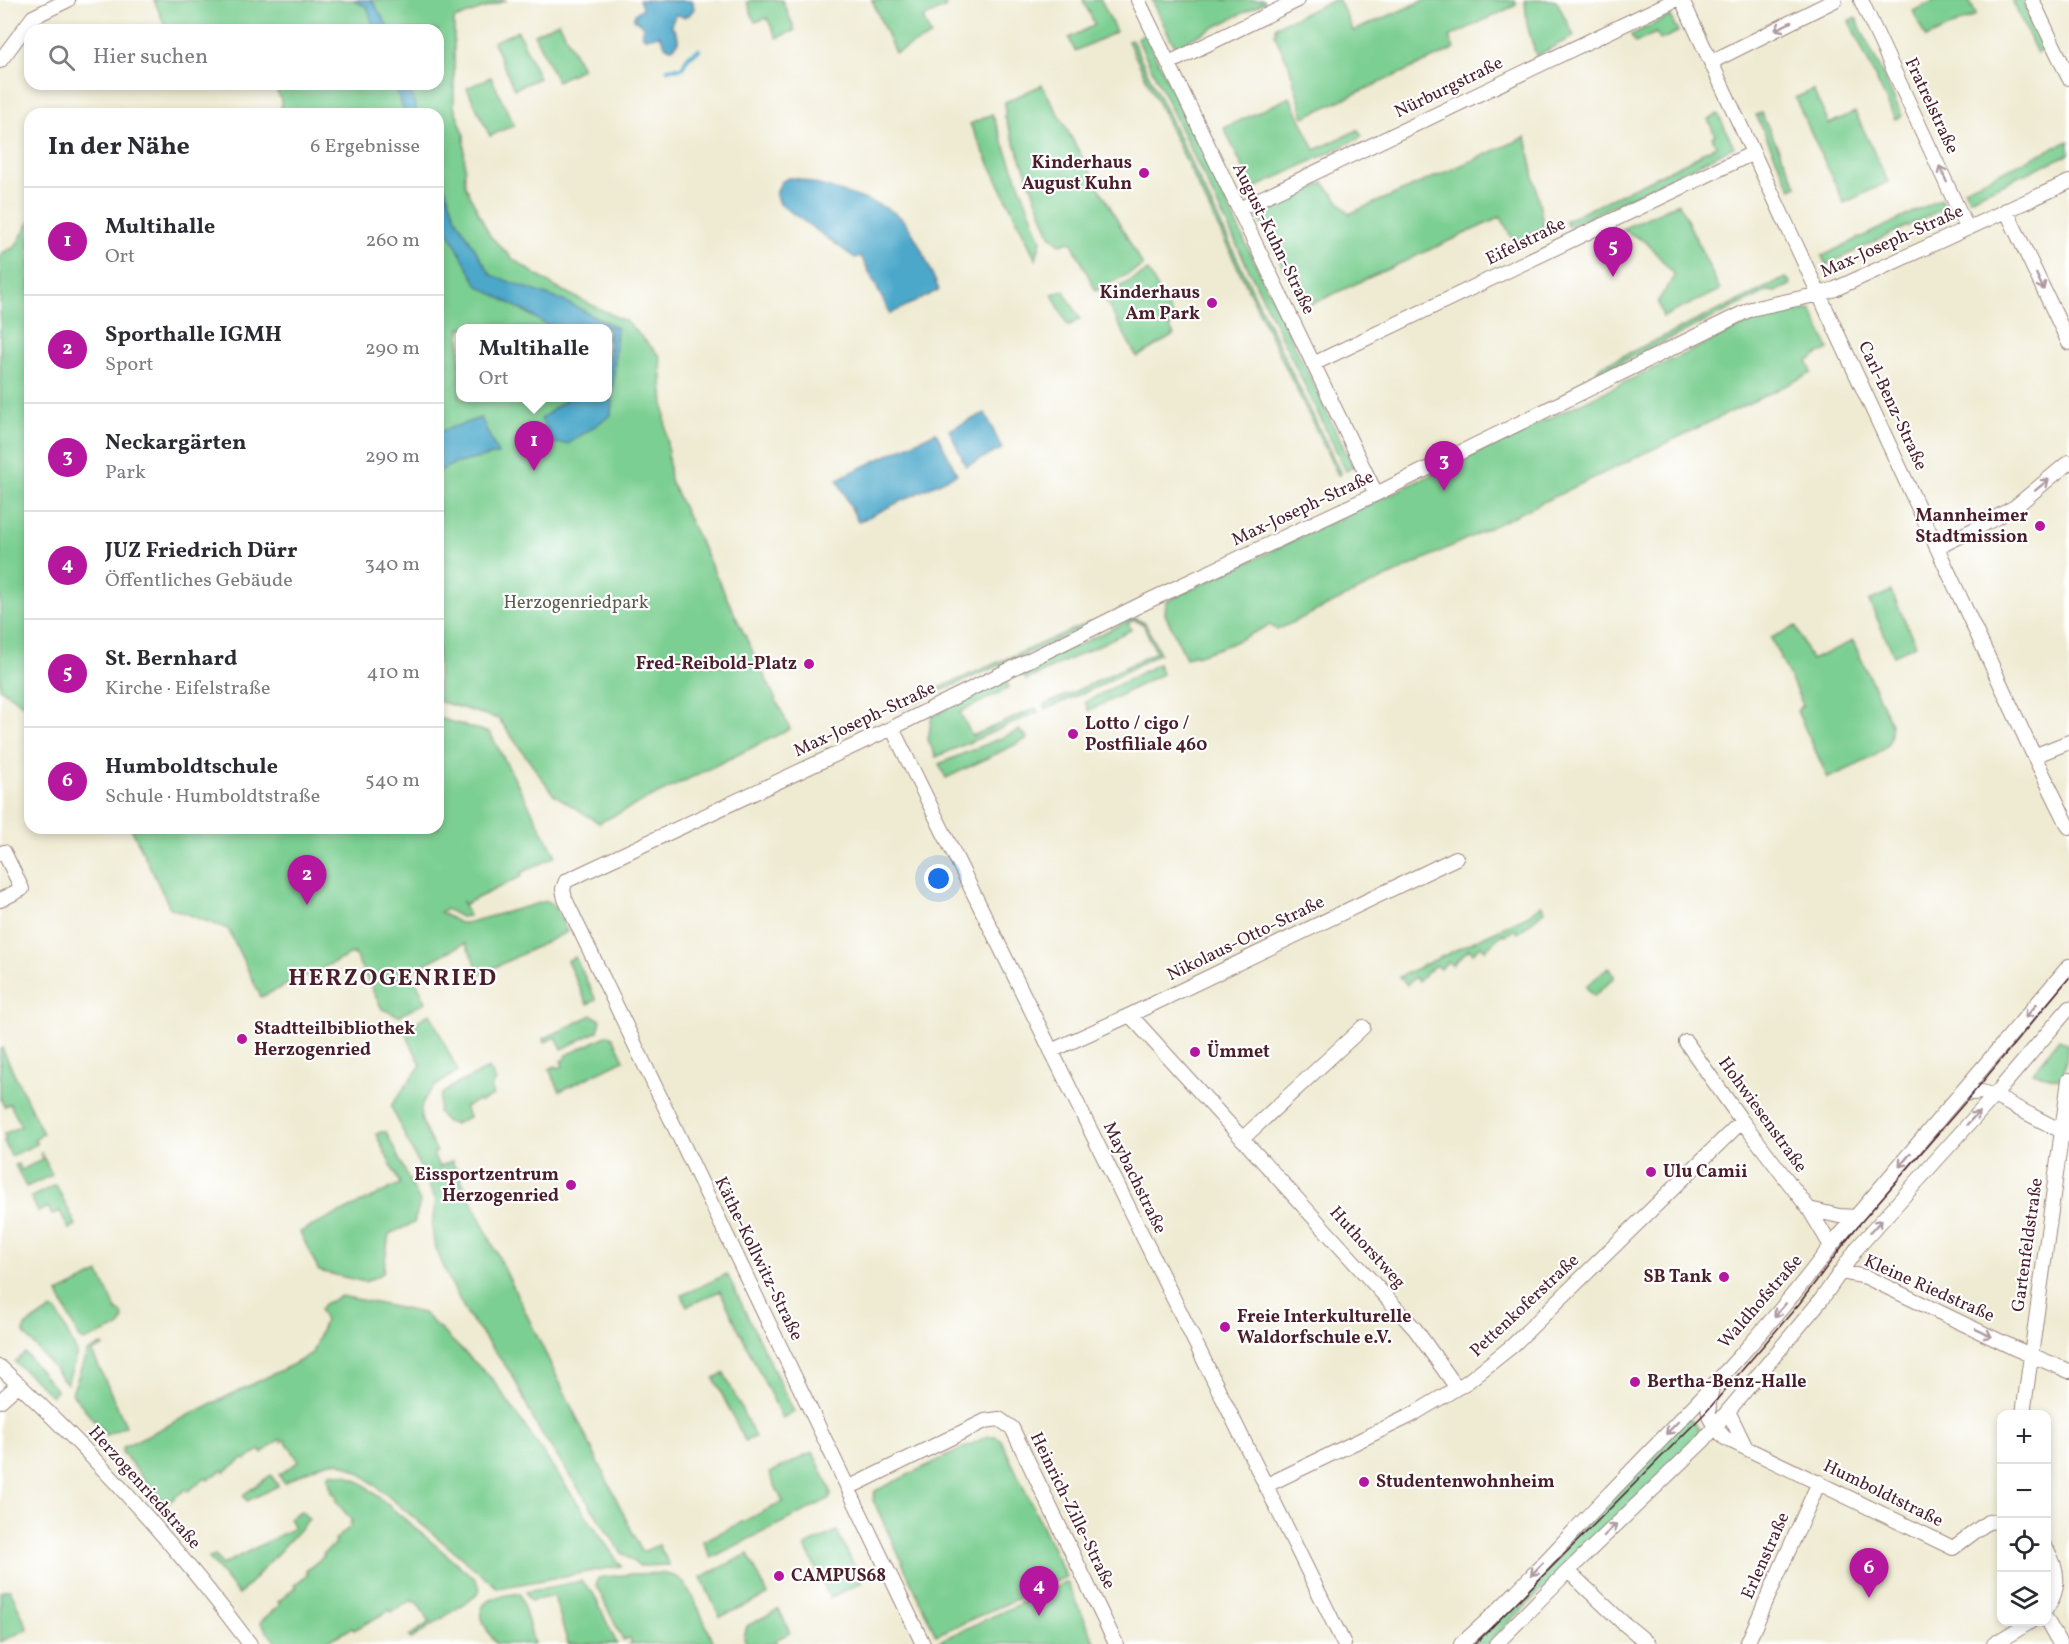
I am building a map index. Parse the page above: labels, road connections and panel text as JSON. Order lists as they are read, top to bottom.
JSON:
{
  "streets": {
    "street": [
      "Nürburgstraße",
      "Fratrelstraße",
      "August-Kuhn-Straße",
      "Eifelstraße",
      "Max-Joseph-Straße",
      "Carl-Benz-Straße",
      "Nikolaus-Otto-Straße",
      "Hohwiesenstraße",
      "Maybachstraße",
      "Gartenfeldstraße",
      "Huthorstweg",
      "Käthe-Kollwitz-Straße",
      "Kleine Riedstraße",
      "Waldhofstraße",
      "Pettenkoferstraße",
      "Herzogenriedstraße",
      "Humboldtstraße",
      "Heinrich-Zille-Straße",
      "Erlenstraße"
    ]
  },
  "crossings": [
    ["Nürburgstraße", "August-Kuhn-Straße"],
    ["Fratrelstraße", "Max-Joseph-Straße"],
    ["August-Kuhn-Straße", "Eifelstraße"],
    ["August-Kuhn-Straße", "Max-Joseph-Straße"],
    ["Eifelstraße", "Carl-Benz-Straße"],
    ["Max-Joseph-Straße", "Carl-Benz-Straße"],
    ["Max-Joseph-Straße", "Maybachstraße"],
    ["Max-Joseph-Straße", "Käthe-Kollwitz-Straße"],
    ["Nikolaus-Otto-Straße", "Maybachstraße"],
    ["Nikolaus-Otto-Straße", "Huthorstweg"],
    ["Hohwiesenstraße", "Waldhofstraße"],
    ["Hohwiesenstraße", "Pettenkoferstraße"],
    ["Maybachstraße", "Pettenkoferstraße"],
    ["Gartenfeldstraße", "Kleine Riedstraße"],
    ["Huthorstweg", "Pettenkoferstraße"],
    ["Käthe-Kollwitz-Straße", "Heinrich-Zille-Straße"],
    ["Humboldtstraße", "Erlenstraße"]
  ],
  "one_way": ["Fratrelstraße", "Kleine Riedstraße"],
  "districts": ["HERZOGENRIED"],
  "parks": ["Herzogenriedpark"],
  "places": [
    "Kinderhaus August Kuhn",
    "Kinderhaus Am Park",
    "Mannheimer Stadtmission",
    "Fred-Reibold-Platz",
    "Lotto / cigo / Postfiliale 460",
    "Stadtteilbibliothek Herzogenried",
    "Ümmet",
    "Ulu Camii",
    "Eissportzentrum Herzogenried",
    "SB Tank",
    "Freie Interkulturelle Waldorfschule e.V.",
    "Bertha-Benz-Halle",
    "Studentenwohnheim",
    "CAMPUS68"
  ],
  "page": {
    "search": "Hier suchen",
    "heading": ["In der Nähe", "6 Ergebnisse"],
    "list": [
      {
        "mark": "1",
        "name": "Multihalle",
        "note": "Ort",
        "value": "260 m"
      },
      {
        "mark": "2",
        "name": "Sporthalle IGMH",
        "note": "Sport",
        "value": "290 m"
      },
      {
        "mark": "3",
        "name": "Neckargärten",
        "note": "Park",
        "value": "290 m"
      },
      {
        "mark": "4",
        "name": "JUZ Friedrich Dürr",
        "note": "Öffentliches Gebäude",
        "value": "340 m"
      },
      {
        "mark": "5",
        "name": "St. Bernhard",
        "note": "Kirche · Eifelstraße",
        "value": "410 m"
      },
      {
        "mark": "6",
        "name": "Humboldtschule",
        "note": "Schule · Humboldtstraße",
        "value": "540 m"
      }
    ],
    "pins": [
      "5",
      "1",
      "3",
      "2",
      "6",
      "4"
    ],
    "popup": ["Multihalle", "Ort"],
    "map_buttons": ["+", "−"]
  }
}
